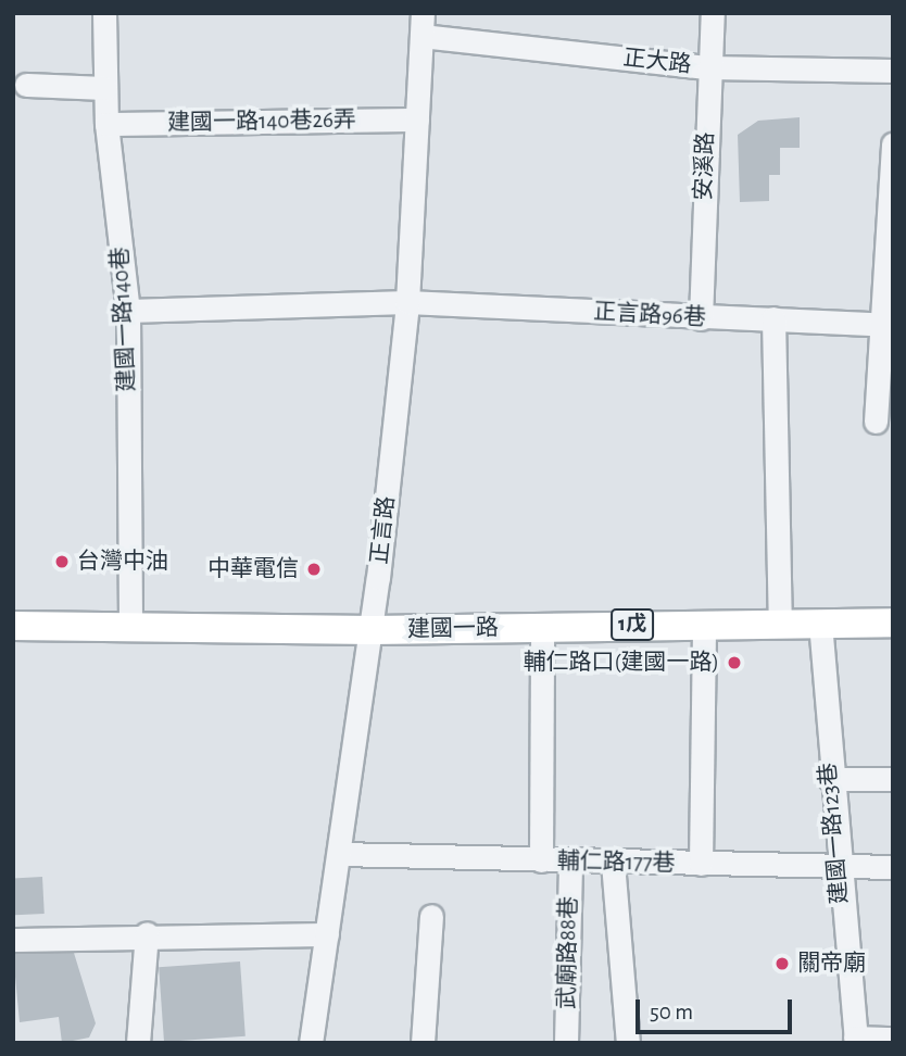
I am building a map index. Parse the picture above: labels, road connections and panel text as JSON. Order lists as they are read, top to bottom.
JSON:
{
  "streets": {
    "main road": ["1戊", "建國一路"],
    "street": [
      "正大路",
      "建國一路140巷26弄",
      "安溪路",
      "正言路96巷",
      "建國一路140巷",
      "正言路",
      "建國一路123巷",
      "輔仁路177巷",
      "武廟路88巷"
    ]
  },
  "crossings": [
    ["正大路", "安溪路"],
    ["正大路", "正言路"],
    ["建國一路140巷26弄", "建國一路140巷"],
    ["建國一路140巷26弄", "正言路"],
    ["安溪路", "正言路96巷"],
    ["正言路96巷", "建國一路140巷"],
    ["正言路96巷", "正言路"],
    ["建國一路140巷", "建國一路"],
    ["正言路", "建國一路"],
    ["正言路", "輔仁路177巷"],
    ["建國一路", "建國一路123巷"],
    ["建國一路123巷", "輔仁路177巷"],
    ["輔仁路177巷", "武廟路88巷"]
  ],
  "places": [
    "台灣中油",
    "中華電信",
    "輔仁路口(建國一路)",
    "關帝廟"
  ],
  "scale_bar": "50 m"
}
